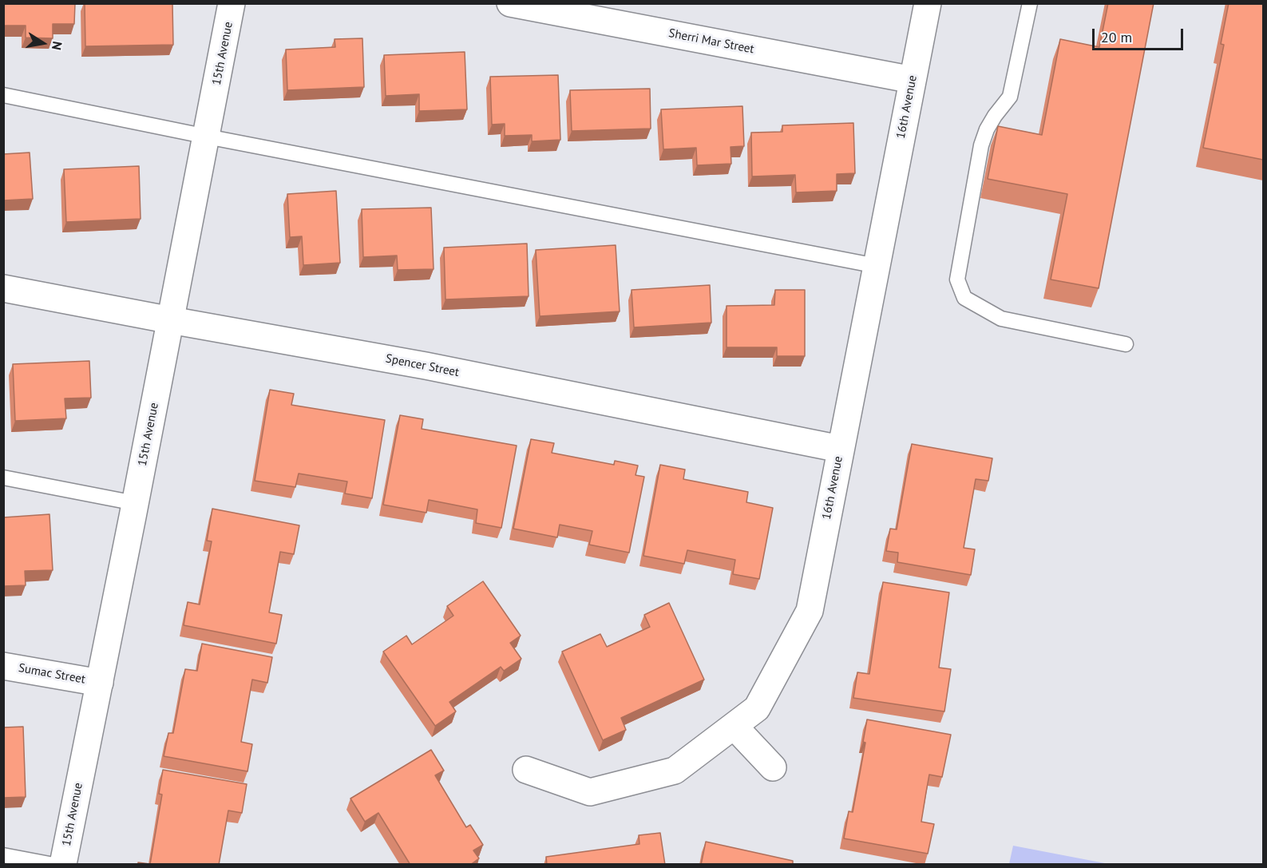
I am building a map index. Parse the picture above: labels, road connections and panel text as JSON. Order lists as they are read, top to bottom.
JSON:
{
  "streets": {
    "street": [
      "Sherri Mar Street",
      "15th Avenue",
      "16th Avenue",
      "Spencer Street",
      "Sumac Street"
    ]
  },
  "crossings": [
    ["Sherri Mar Street", "16th Avenue"],
    ["15th Avenue", "Spencer Street"],
    ["15th Avenue", "Sumac Street"],
    ["16th Avenue", "Spencer Street"]
  ],
  "scale_bar": "20 m",
  "north": "right"
}
